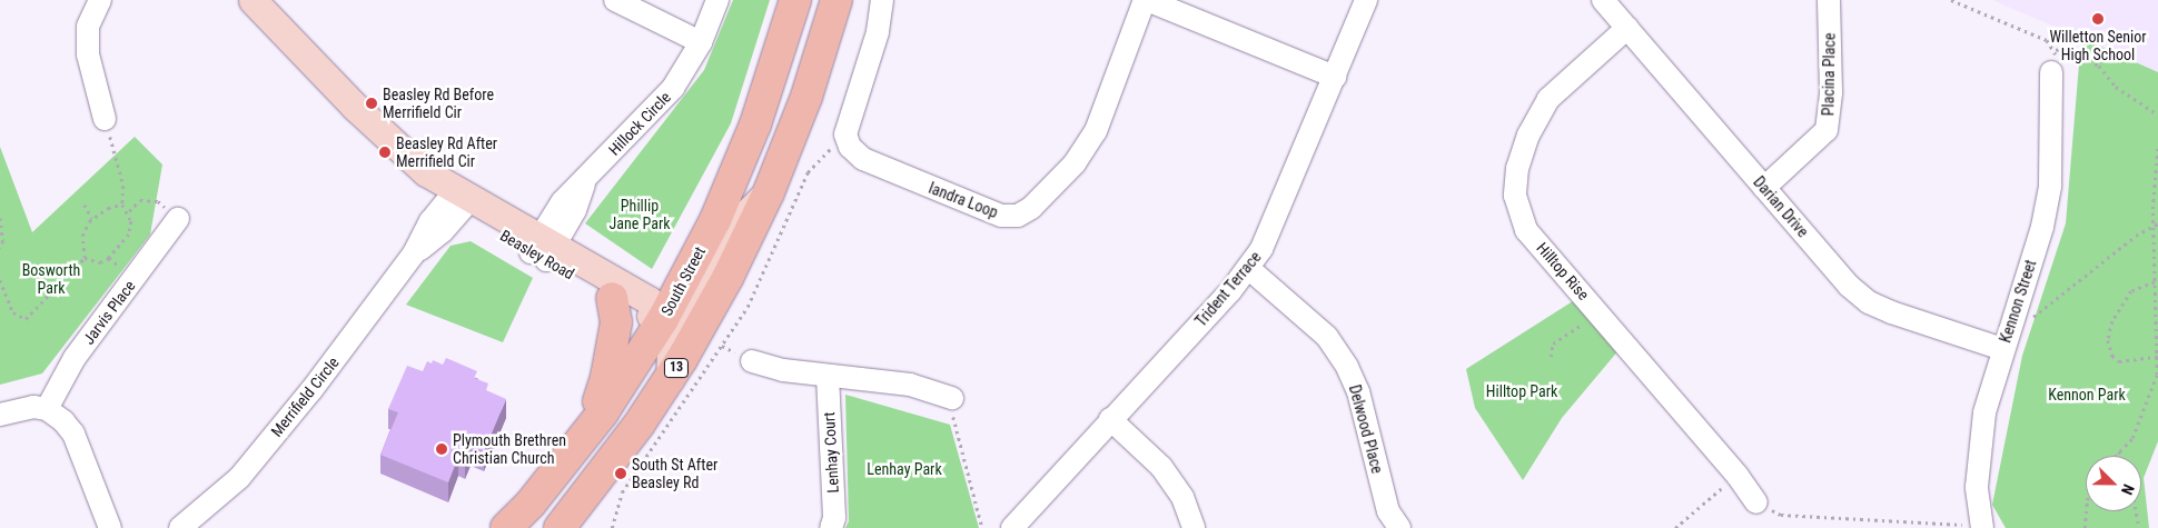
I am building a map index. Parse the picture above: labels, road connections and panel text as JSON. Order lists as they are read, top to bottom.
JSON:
{
  "streets": {
    "highway": ["South Street", "13"],
    "main road": ["Beasley Road"],
    "street": [
      "Placina Place",
      "Hillock Circle",
      "Iandra Loop",
      "Darian Drive",
      "Hilltop Rise",
      "Trident Terrace",
      "Kennon Street",
      "Jarvis Place",
      "Merrifield Circle",
      "Delwood Place",
      "Lenhay Court"
    ]
  },
  "crossings": [
    ["Placina Place", "Darian Drive"],
    ["Hillock Circle", "Beasley Road"],
    ["Iandra Loop", "Trident Terrace"],
    ["Darian Drive", "Hilltop Rise"],
    ["Darian Drive", "Kennon Street"],
    ["Beasley Road", "South Street"],
    ["Beasley Road", "13"],
    ["Beasley Road", "Merrifield Circle"],
    ["Trident Terrace", "Delwood Place"]
  ],
  "parks": [
    "Phillip Jane Park",
    "Bosworth Park",
    "Hilltop Park",
    "Kennon Park",
    "Lenhay Park"
  ],
  "places": [
    "Willetton Senior High School",
    "Beasley Rd Before Merrifield Cir",
    "Beasley Rd After Merrifield Cir",
    "Plymouth Brethren Christian Church",
    "South St After Beasley Rd"
  ],
  "north": "bottom right"
}
